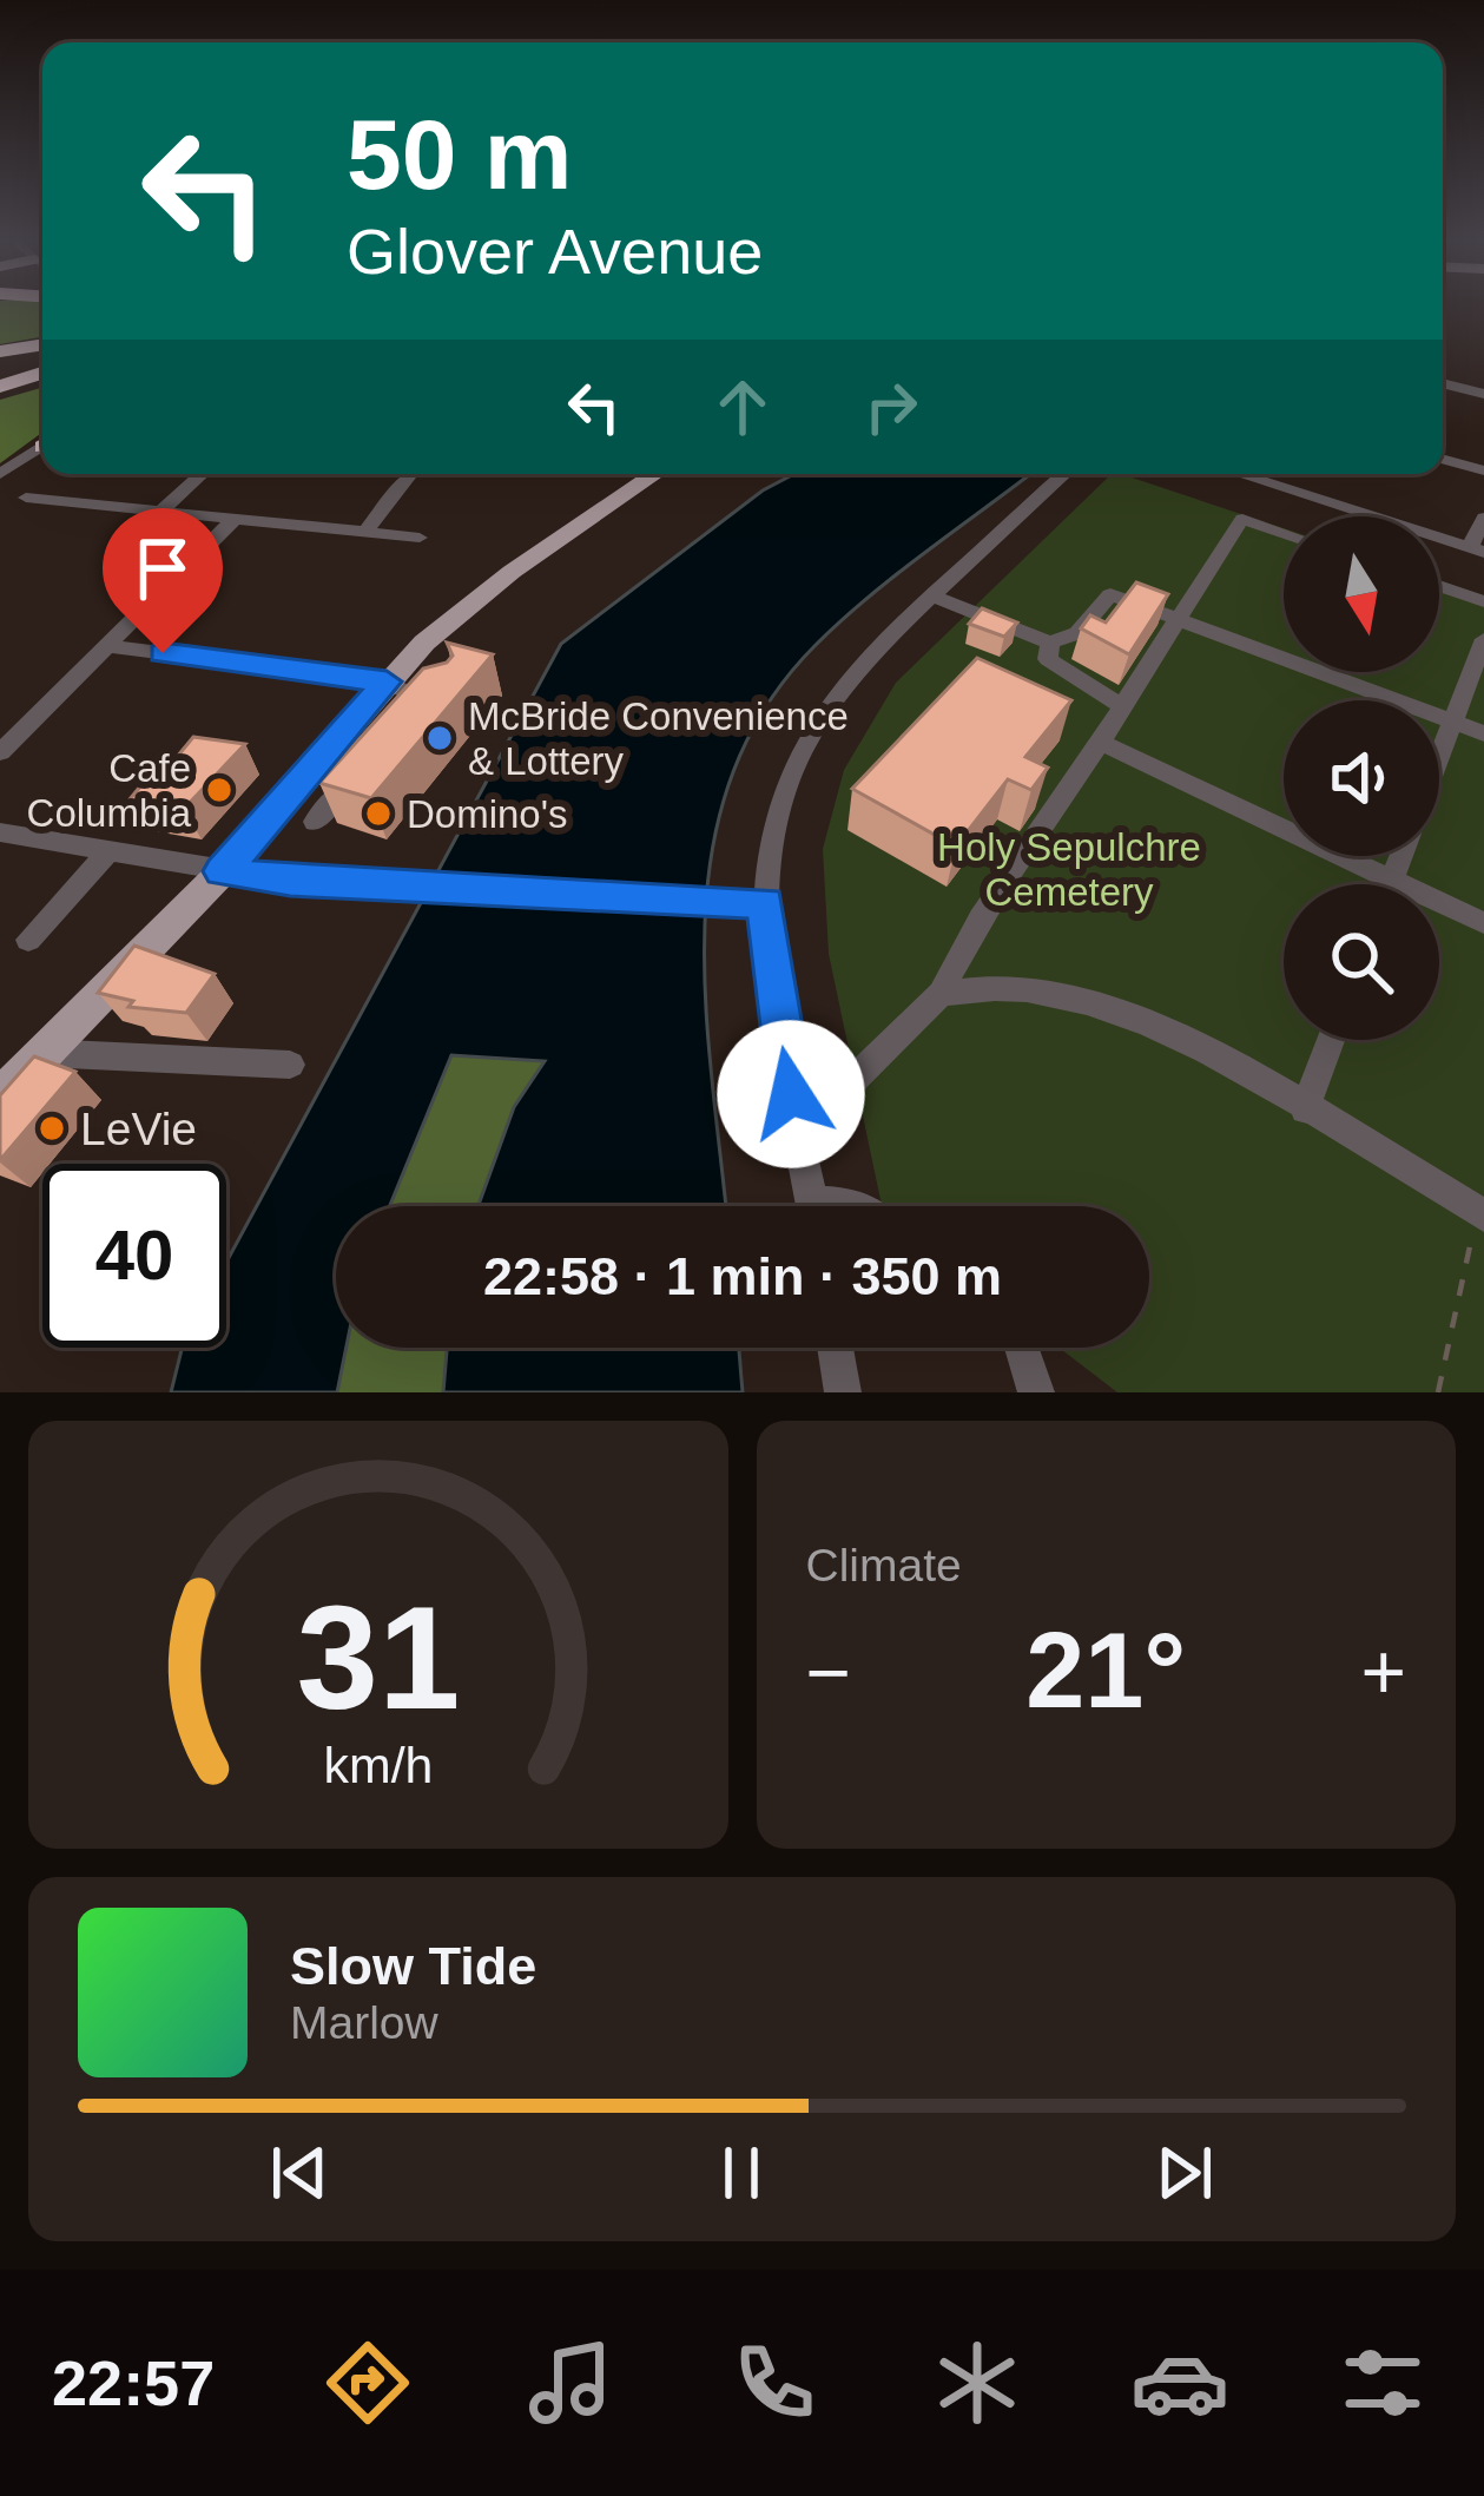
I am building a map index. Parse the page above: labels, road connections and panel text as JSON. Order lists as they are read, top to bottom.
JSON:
{
  "parks": ["Holy Sepulchre Cemetery"],
  "places": [
    "McBride Convenience & Lottery",
    "Cafe Columbia",
    "Domino's",
    "LeVie"
  ],
  "north": "bottom",
  "page": {
    "turn": ["50 m", "Glover Avenue"],
    "limit": "40",
    "trip": "22:58 · 1 min · 350 m",
    "tile": "Climate",
    "heat": ["−", "21°", "+"],
    "song": ["Slow Tide", "Marlow"],
    "tabs": "22:57",
    "gauge": ["31", "km/h"]
  }
}
